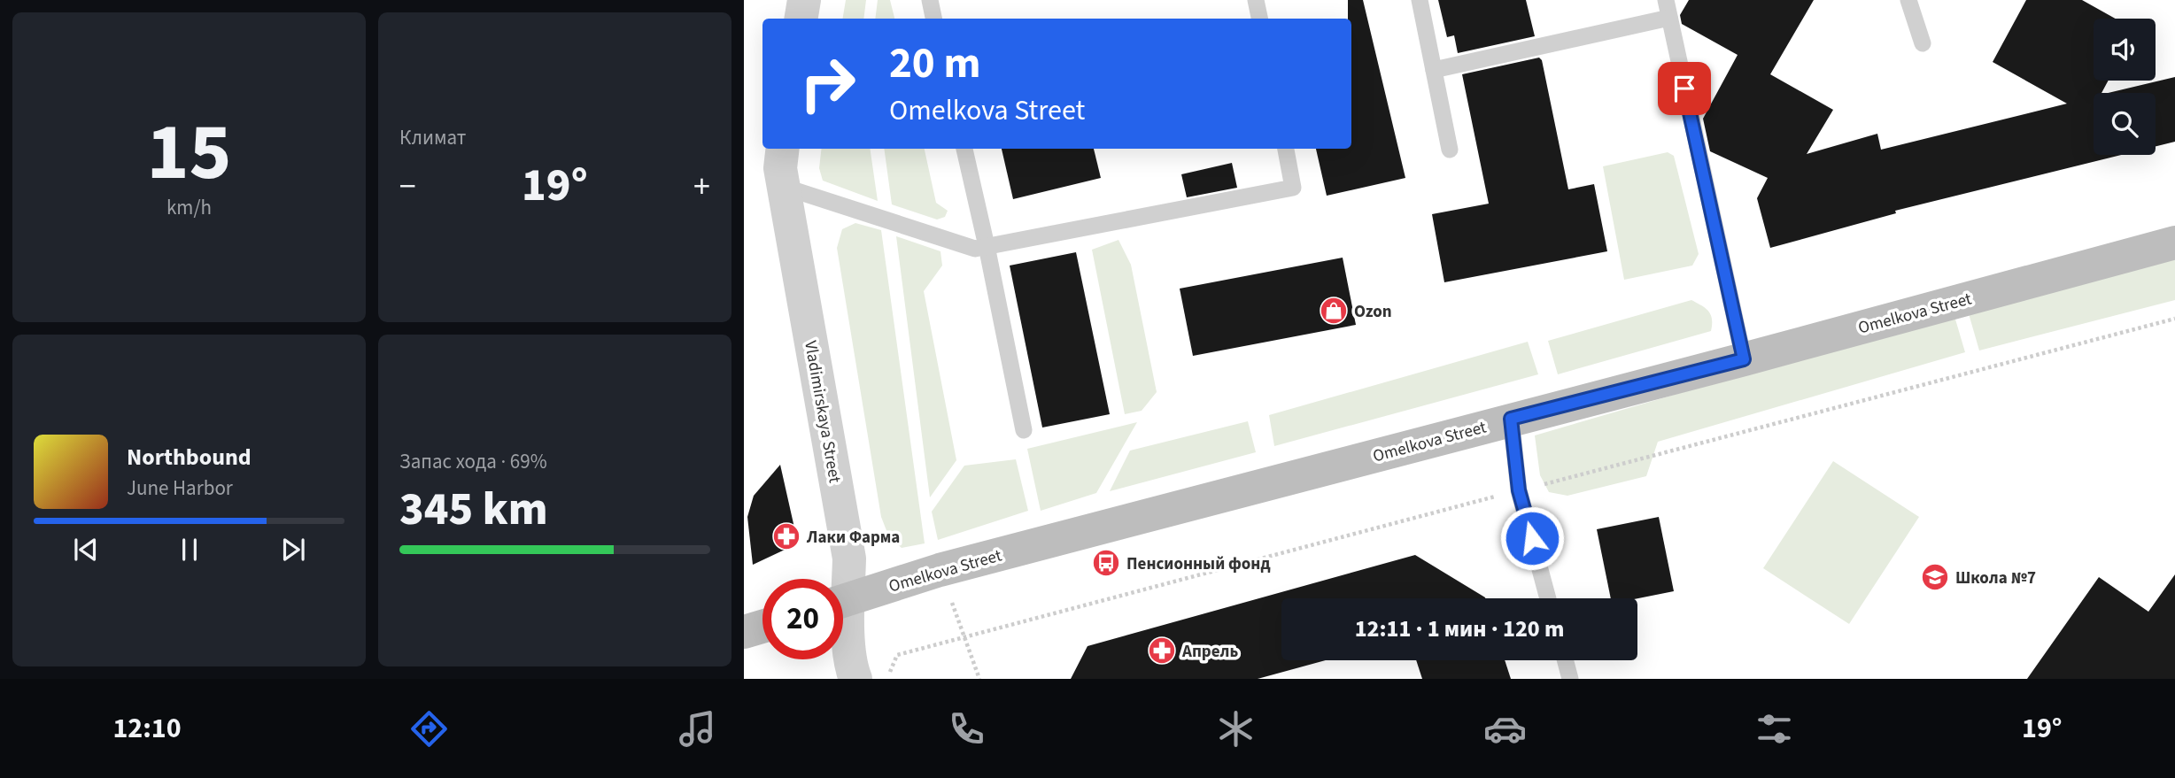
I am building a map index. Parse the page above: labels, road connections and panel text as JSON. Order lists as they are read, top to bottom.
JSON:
{
  "streets": {
    "street": ["Omelkova Street", "Vladimirskaya Street"]
  },
  "places": {
    "shop": ["Ozon"],
    "pharmacy": ["Лаки Фарма", "Апрель"],
    "bus stop": ["Пенсионный фонд"],
    "school or university": ["Школа №7"]
  },
  "page": {
    "tile": [
      ["15", "km/h"],
      "Климат",
      ["Запас хода · 69%", "345 km"]
    ],
    "turn": ["20 m", "Omelkova Street"],
    "heat": ["−", "19°", "+"],
    "song": ["Northbound", "June Harbor"],
    "limit": "20",
    "trip": "12:11 · 1 мин · 120 m",
    "tabs": ["12:10", "19°"]
  }
}
